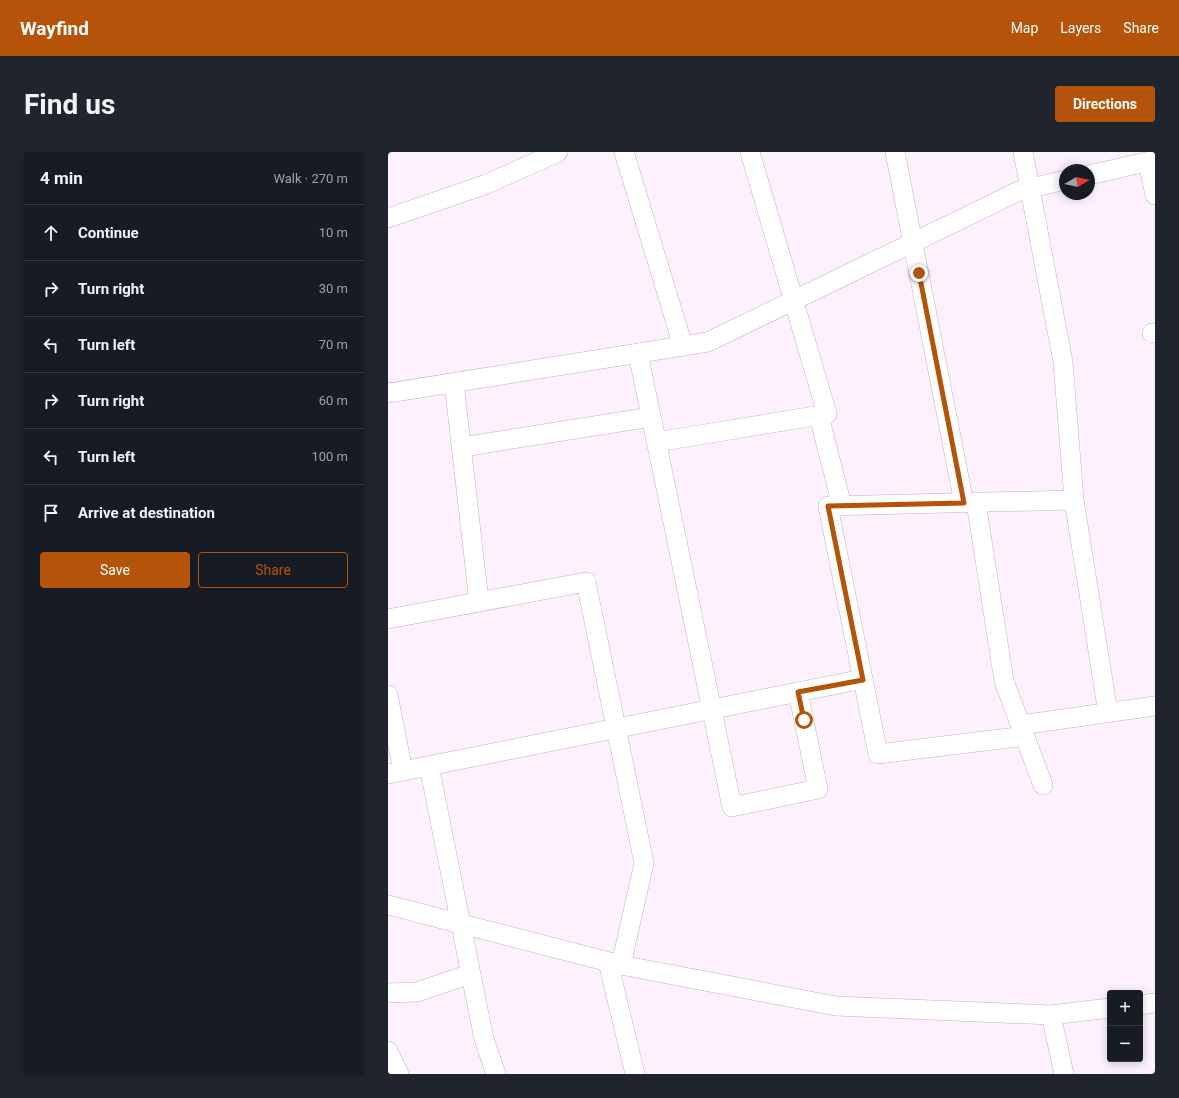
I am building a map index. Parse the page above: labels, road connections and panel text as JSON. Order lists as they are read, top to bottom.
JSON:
{
  "north": "right",
  "page": {
    "header": "Wayfind",
    "nav": ["Map", "Layers", "Share"],
    "buttons": [
      "Directions",
      ["Save", "Share"]
    ],
    "title": "Find us",
    "heading": ["4 min", "Walk · 270 m"],
    "list": [
      ["Continue", "10 m"],
      ["Turn right", "30 m"],
      ["Turn left", "70 m"],
      ["Turn right", "60 m"],
      ["Turn left", "100 m"],
      "Arrive at destination"
    ],
    "map_buttons": ["+", "−"]
  }
}
